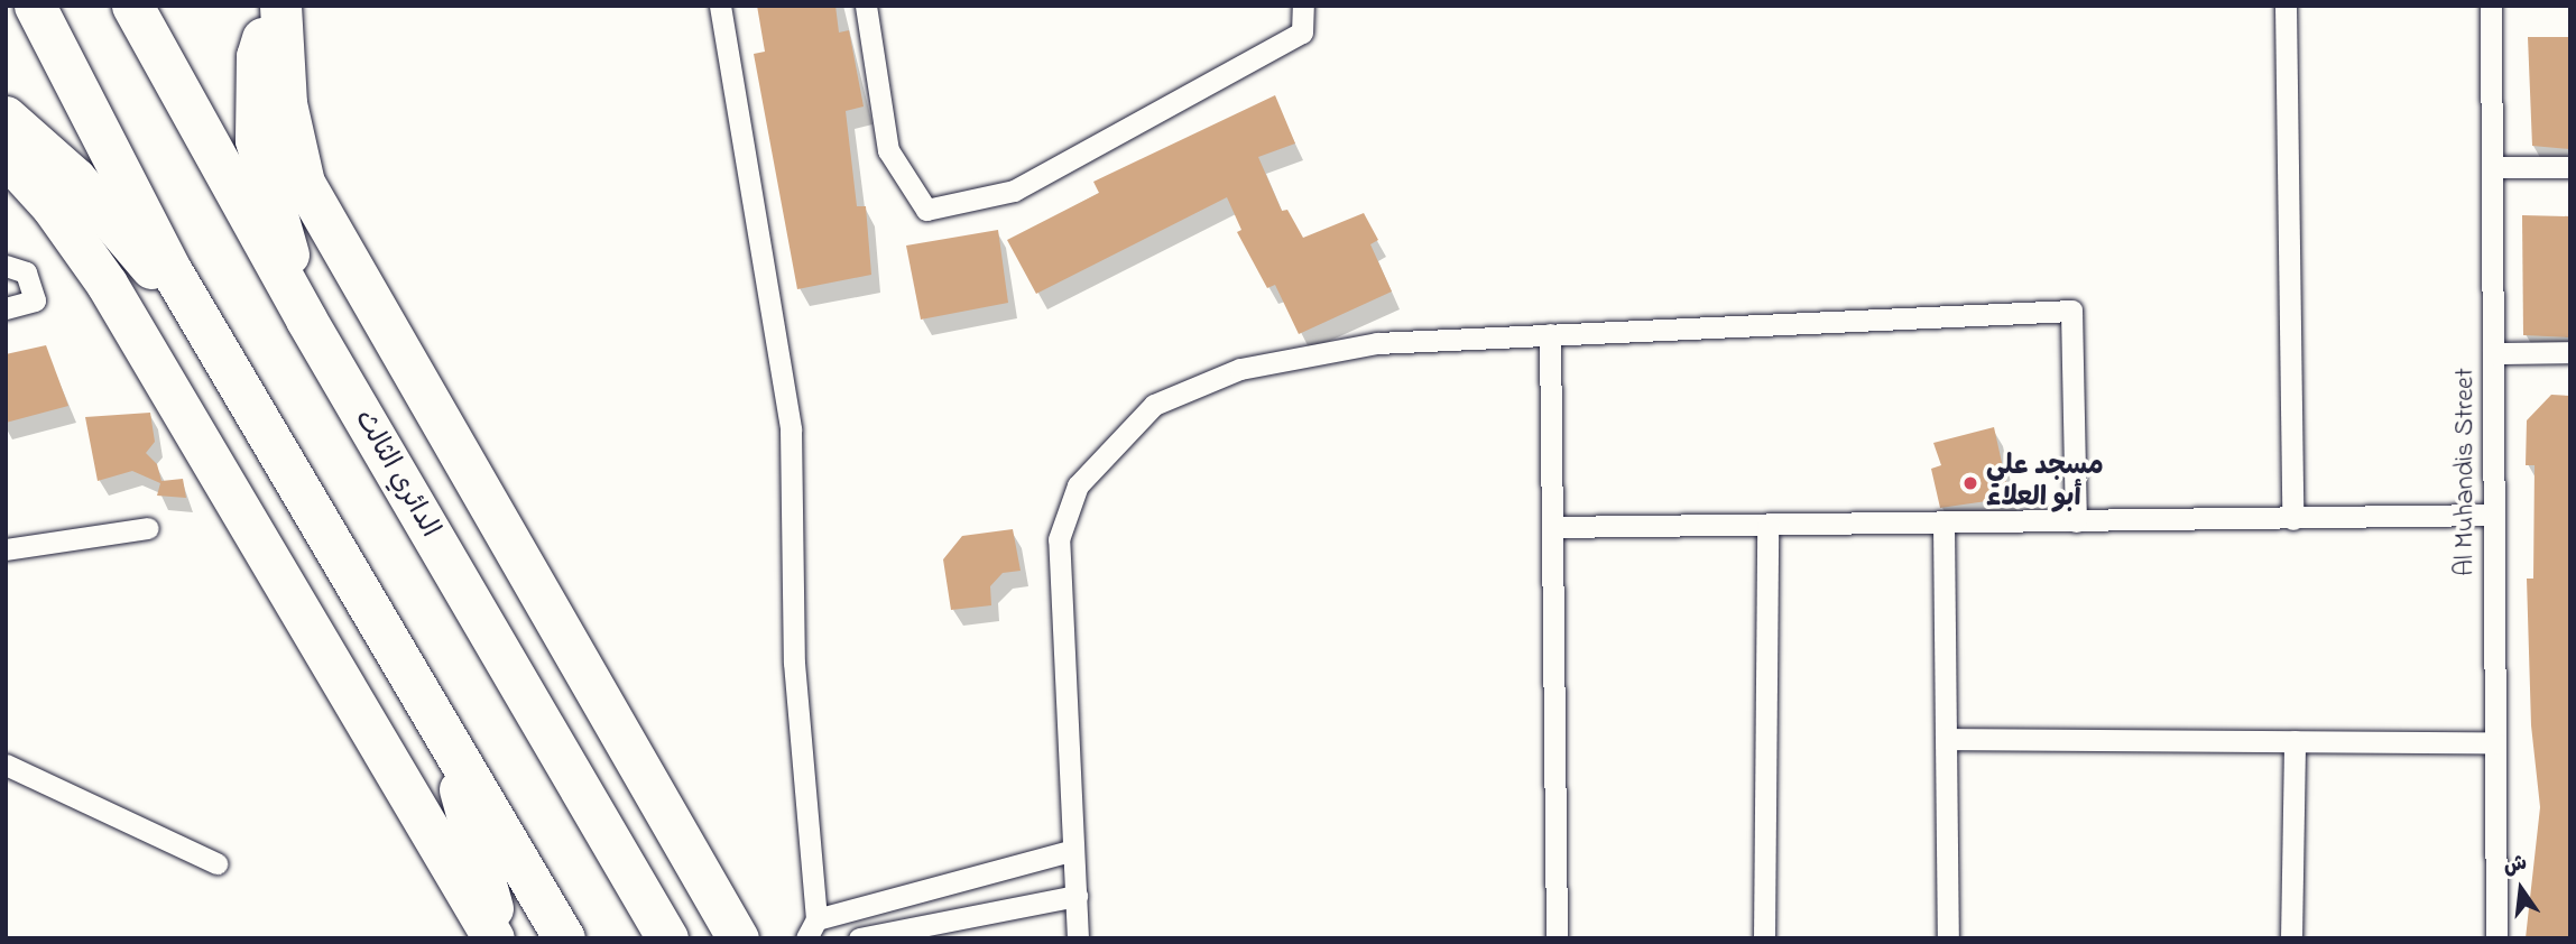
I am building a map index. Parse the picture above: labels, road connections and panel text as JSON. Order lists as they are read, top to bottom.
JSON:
{
  "streets": {
    "highway": ["الدائري الثالث"],
    "street": ["Al Muhandis Street"]
  },
  "places": ["مسجد علي أبو العلاء"],
  "north": "top"
}
